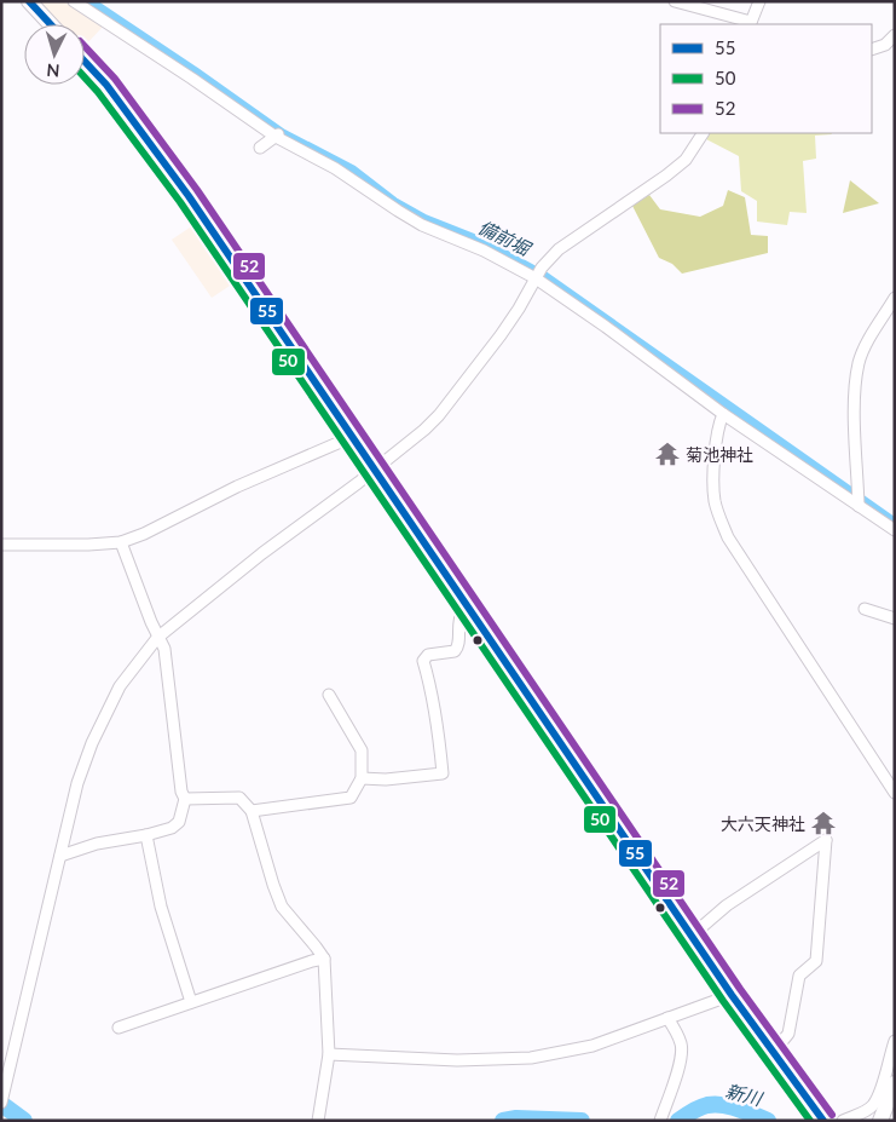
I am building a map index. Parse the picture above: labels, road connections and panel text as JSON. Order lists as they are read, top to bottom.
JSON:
{
  "water": ["備前堀", "新川"],
  "places": {
    "temple": ["菊池神社", "大六天神社"]
  },
  "lines": ["transit line 55", "transit line 52", "transit line 50"],
  "legend": ["55", "50", "52"],
  "north": "bottom"
}
